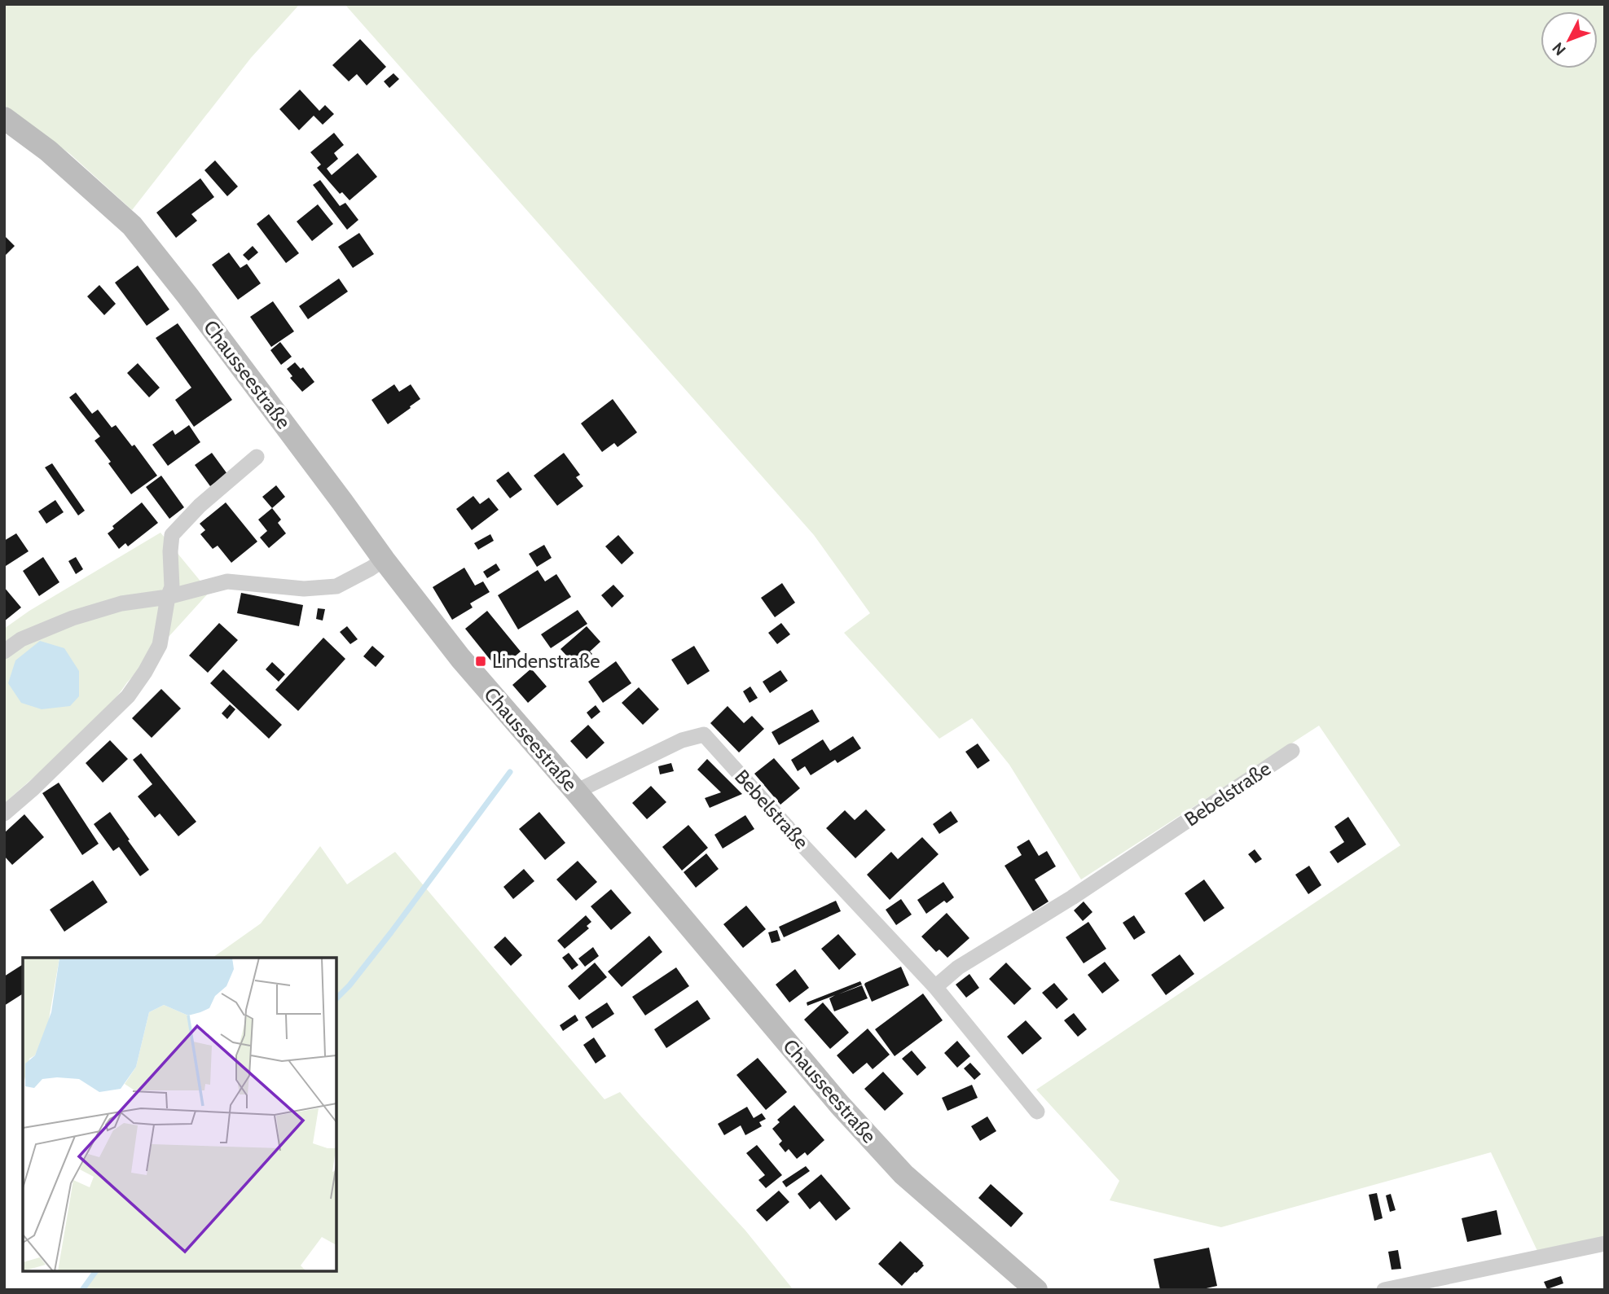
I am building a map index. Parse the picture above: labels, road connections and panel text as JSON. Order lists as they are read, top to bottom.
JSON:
{
  "streets": {
    "main road": ["Chausseestraße"],
    "street": ["Bebelstraße"]
  },
  "crossings": [
    ["Chausseestraße", "Bebelstraße"]
  ],
  "places": {
    "transit": ["Lindenstraße"]
  },
  "north": "bottom left"
}
